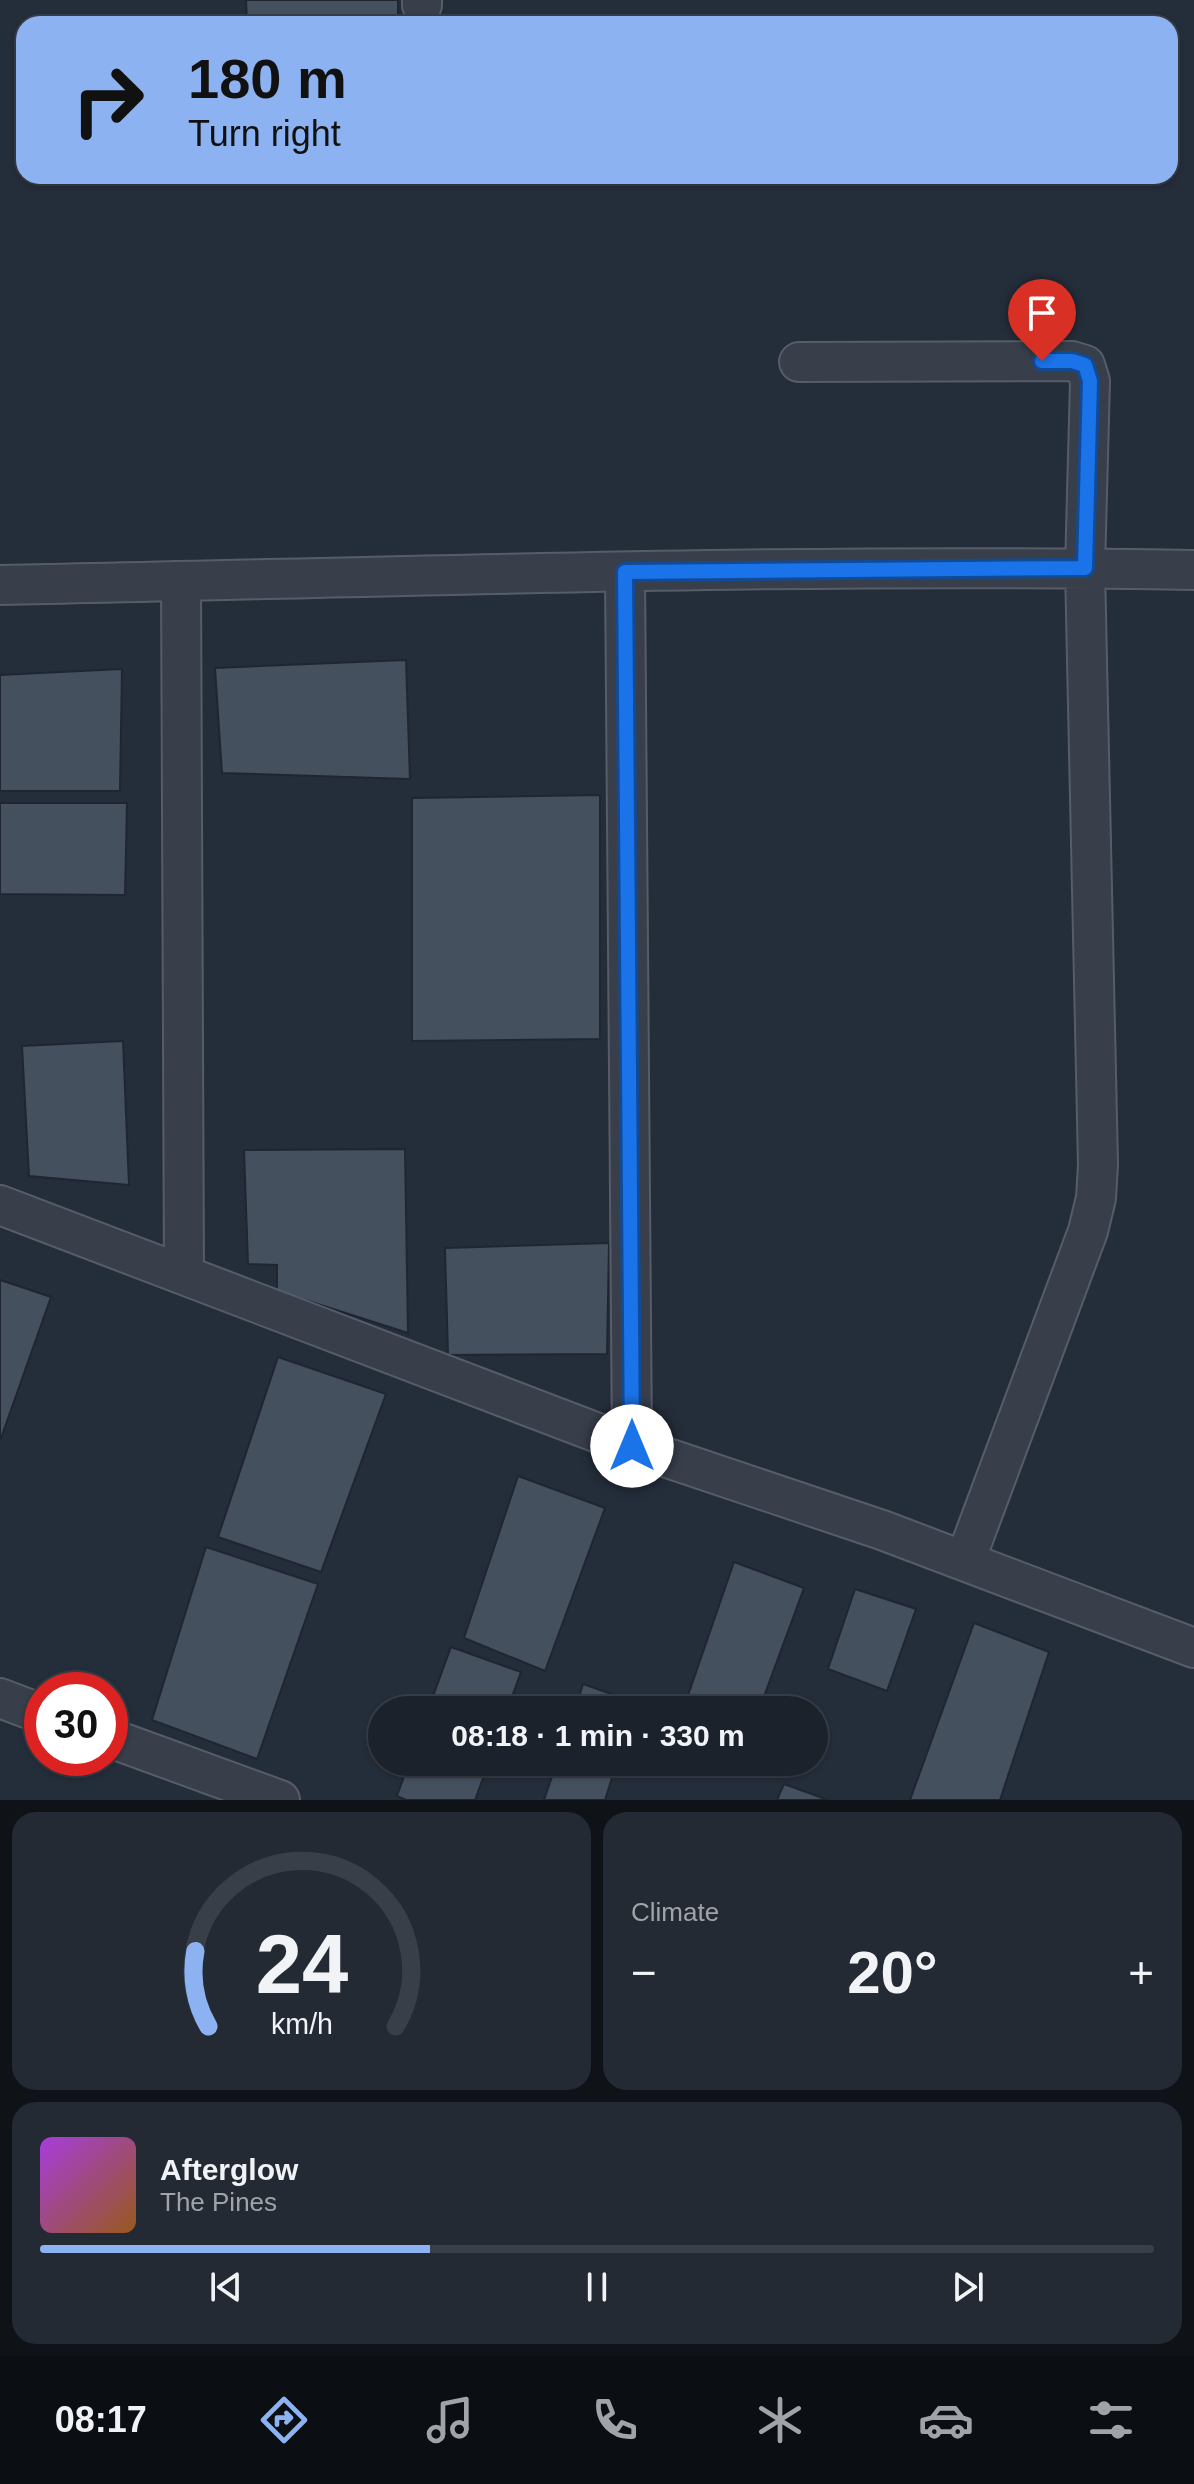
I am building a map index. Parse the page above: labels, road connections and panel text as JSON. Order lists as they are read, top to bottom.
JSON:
{
  "page": {
    "turn": ["180 m", "Turn right"],
    "limit": "30",
    "trip": "08:18 · 1 min · 330 m",
    "tile": "Climate",
    "heat": ["−", "20°", "+"],
    "song": ["Afterglow", "The Pines"],
    "tabs": "08:17",
    "gauge": ["24", "km/h"]
  }
}
